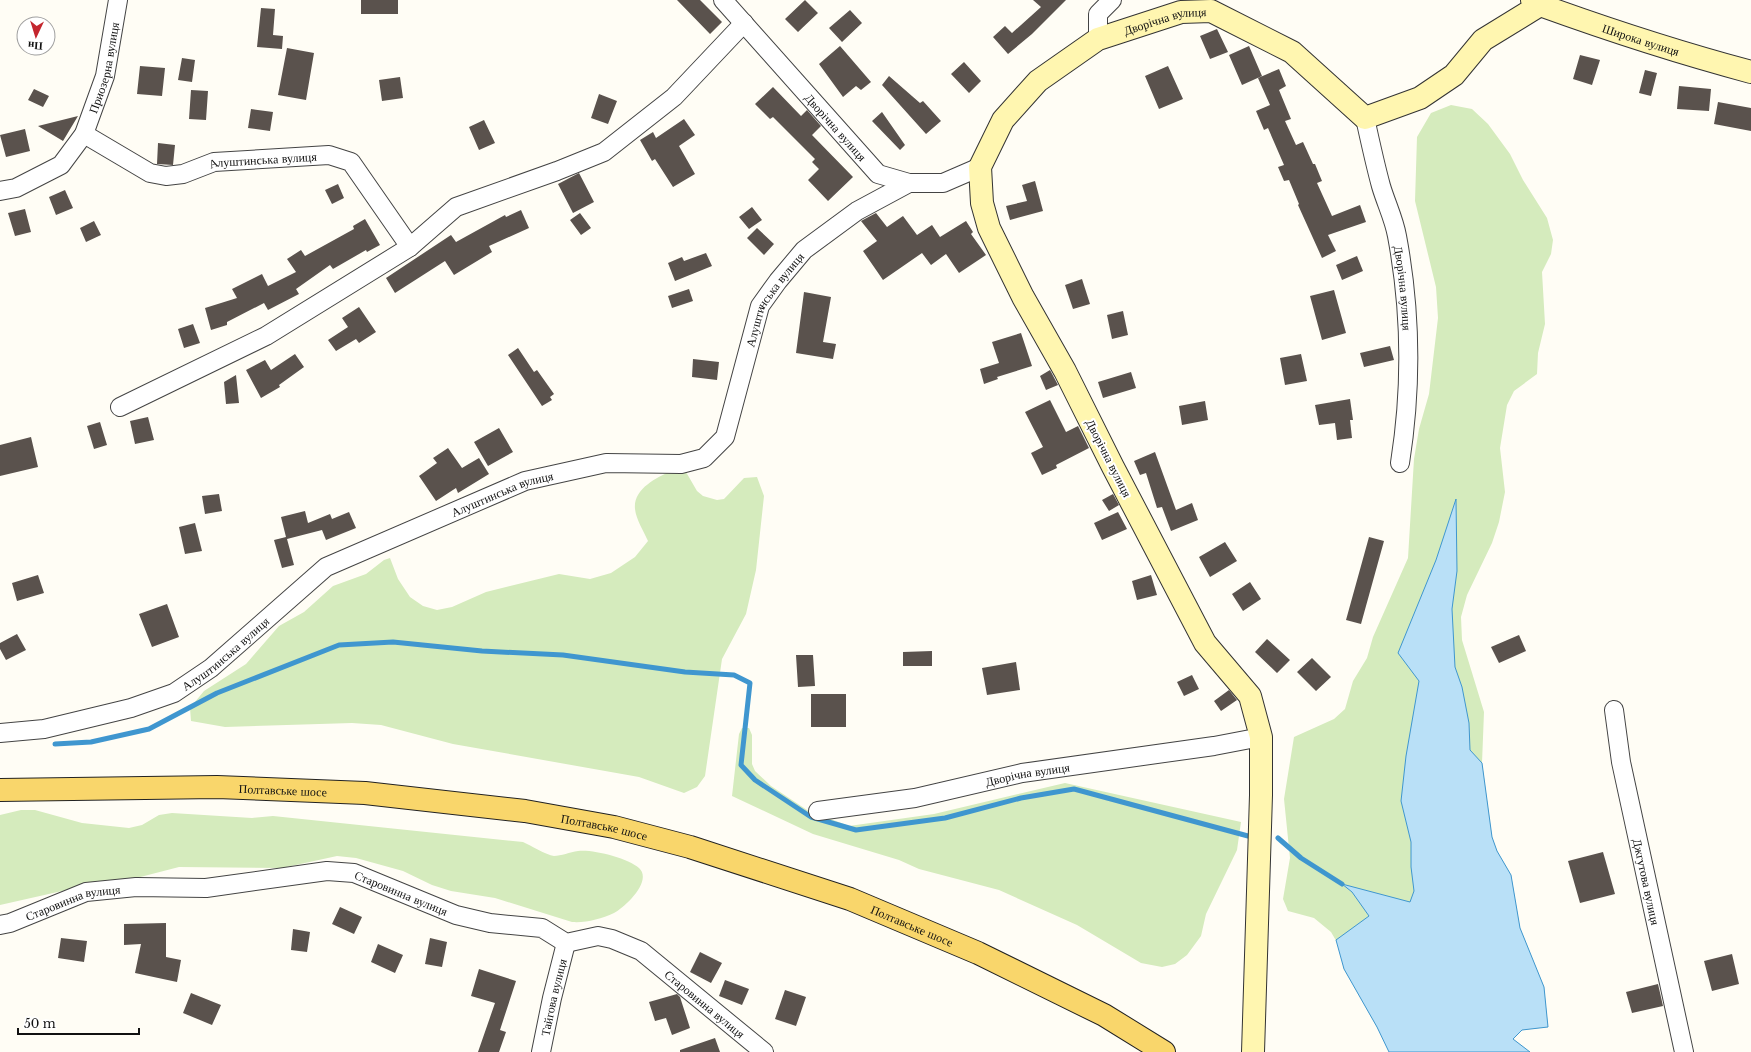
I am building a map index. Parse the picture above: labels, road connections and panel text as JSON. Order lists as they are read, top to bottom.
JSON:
{
  "streets": {
    "main road": ["Полтавське шосе"],
    "street": [
      "Дворічна вулиця",
      "Широка вулиця",
      "Приозерна вулиця",
      "Алуштинська вулиця",
      "Джгутова вулиця",
      "Старовинна вулиця",
      "Тайгова вулиця"
    ]
  },
  "crossings": [
    ["Дворічна вулиця", "Алуштинська вулиця"],
    ["Приозерна вулиця", "Алуштинська вулиця"],
    ["Старовинна вулиця", "Тайгова вулиця"]
  ],
  "scale_bar": "50 m",
  "north": "bottom"
}
